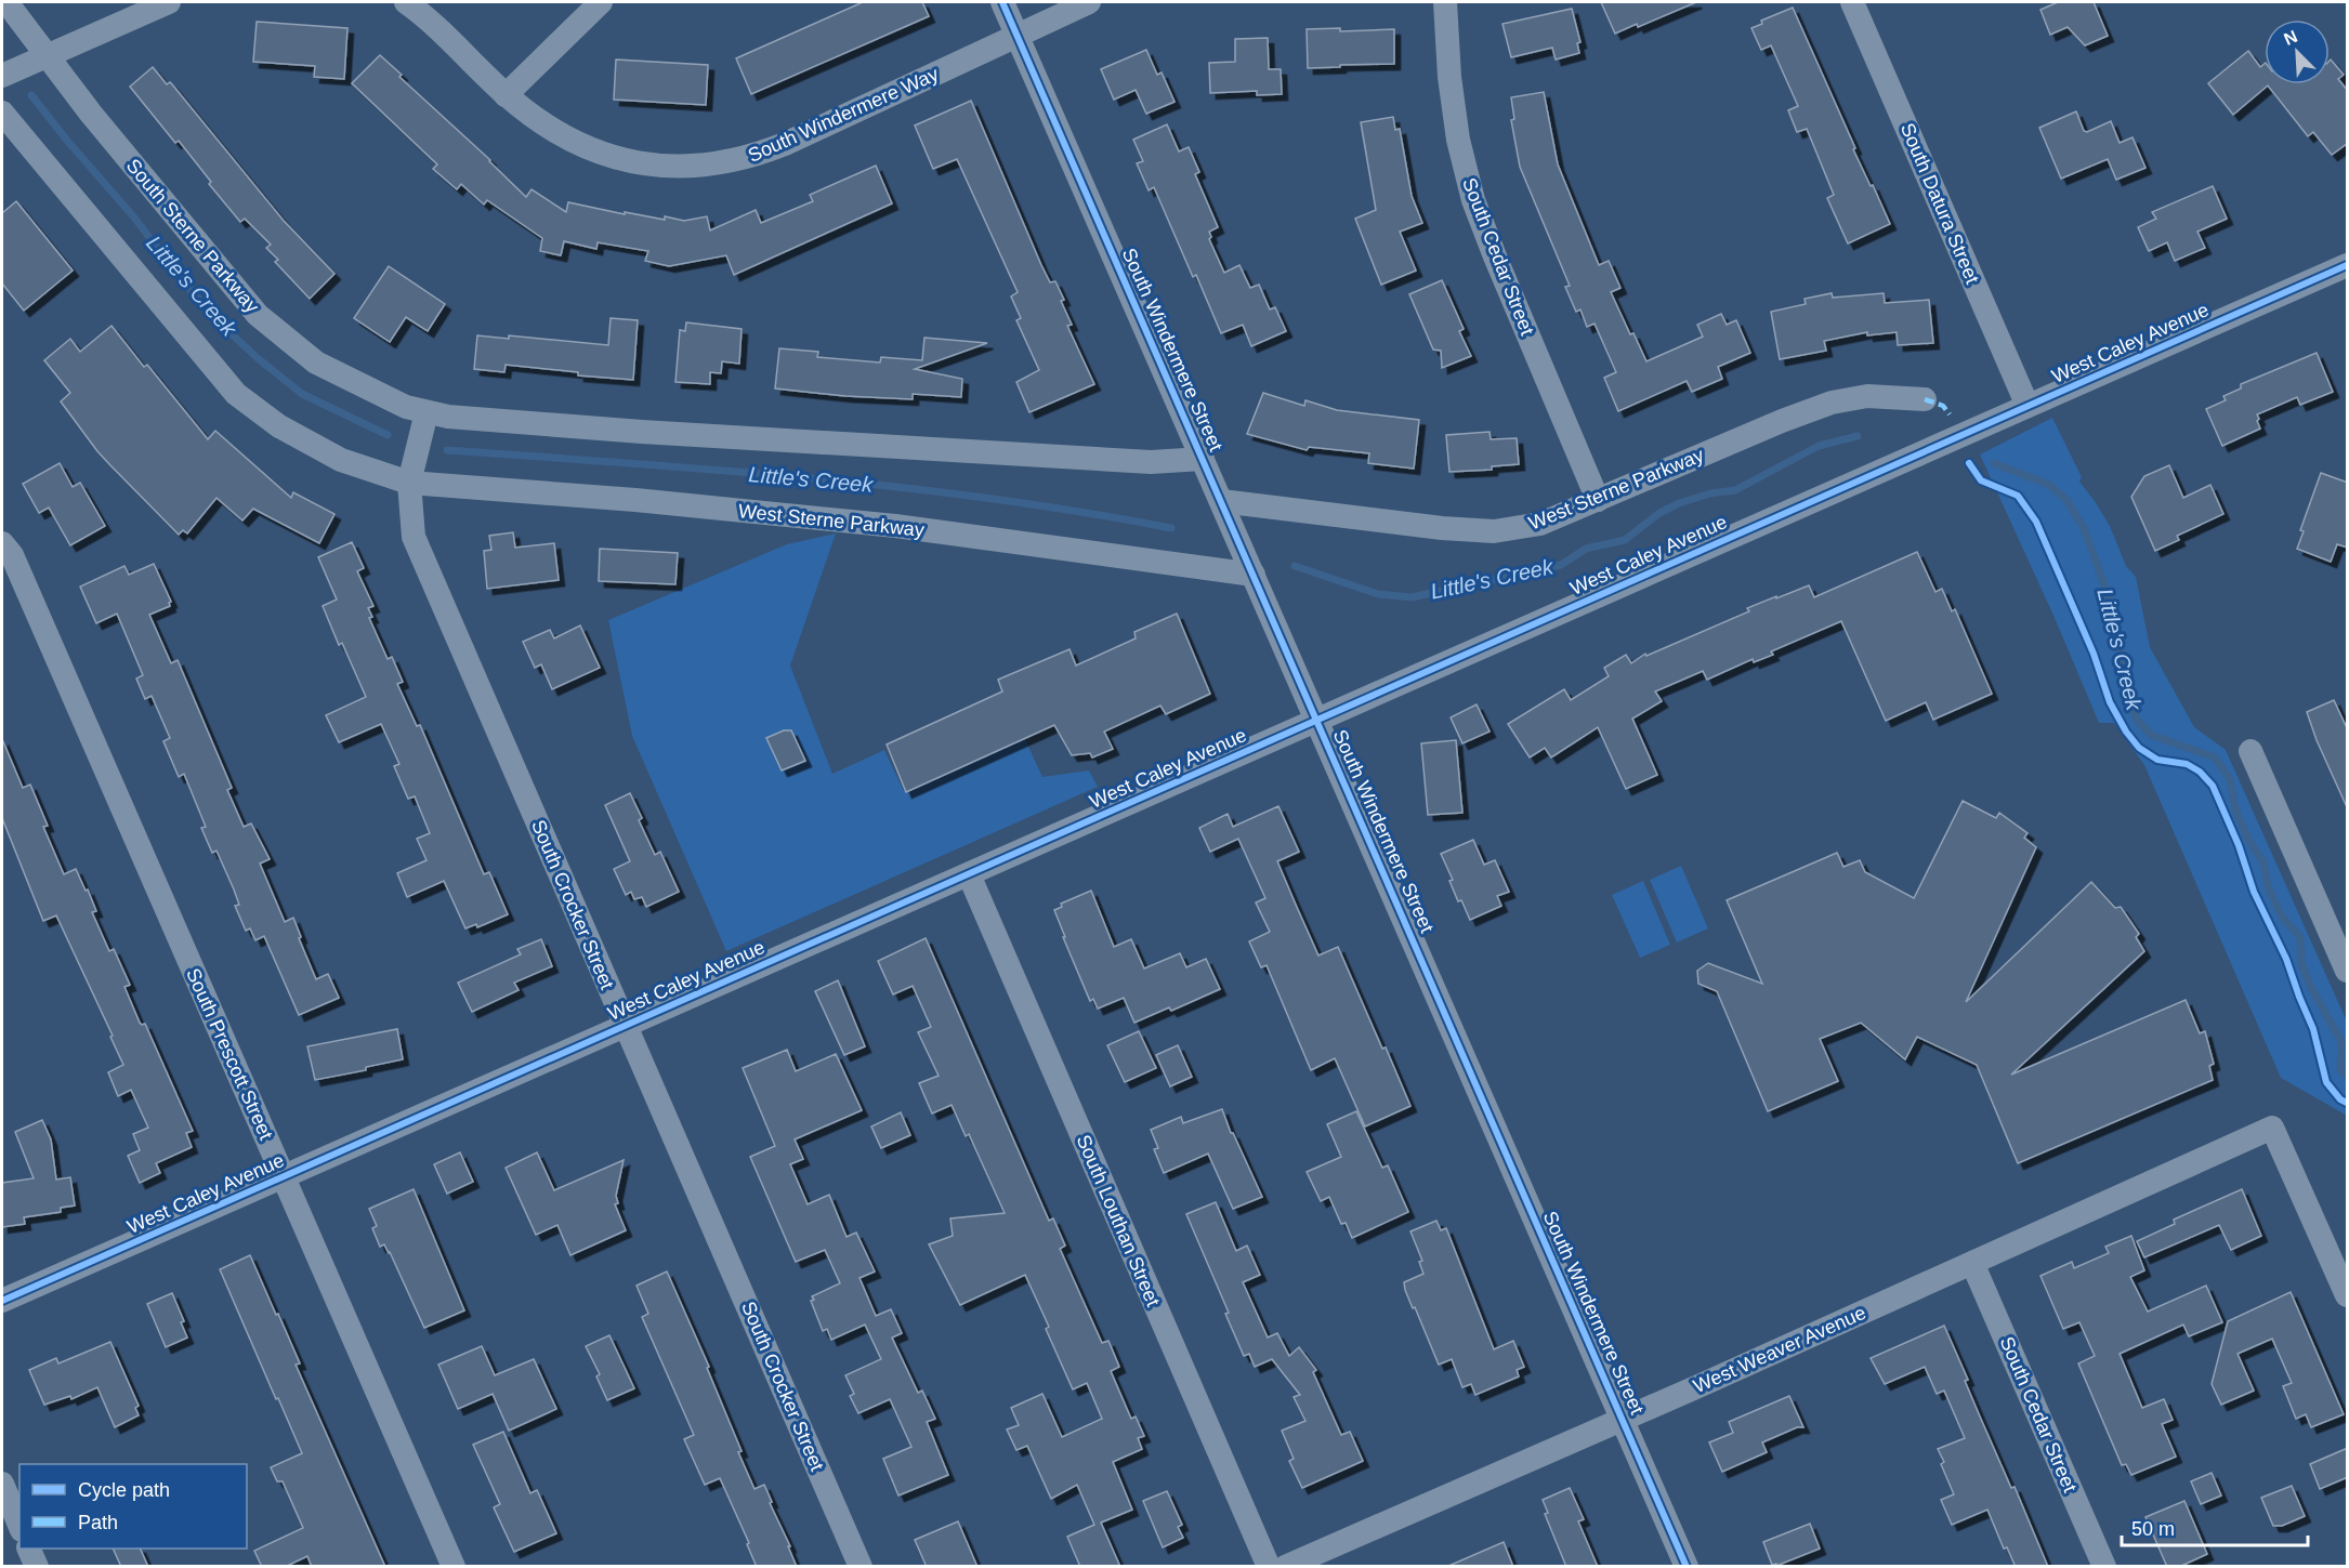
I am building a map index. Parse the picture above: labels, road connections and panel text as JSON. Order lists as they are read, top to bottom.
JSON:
{
  "streets": {
    "street": [
      "South Windermere Way",
      "South Datura Street",
      "South Sterne Parkway",
      "South Cedar Street",
      "West Caley Avenue",
      "South Windermere Street",
      "West Sterne Parkway",
      "South Crocker Street",
      "South Prescott Street",
      "South Louthan Street",
      "West Weaver Avenue"
    ]
  },
  "crossings": [
    ["South Windermere Way", "South Windermere Street"],
    ["South Datura Street", "West Caley Avenue"],
    ["South Sterne Parkway", "South Crocker Street"],
    ["South Cedar Street", "West Sterne Parkway"],
    ["South Cedar Street", "West Weaver Avenue"],
    ["West Caley Avenue", "South Windermere Street"],
    ["West Caley Avenue", "South Crocker Street"],
    ["West Caley Avenue", "South Prescott Street"],
    ["West Caley Avenue", "South Louthan Street"],
    ["South Windermere Street", "West Sterne Parkway"],
    ["South Windermere Street", "West Weaver Avenue"],
    ["West Sterne Parkway", "South Crocker Street"]
  ],
  "water": ["Little's Creek"],
  "legend": ["Cycle path", "Path"],
  "scale_bar": "50 m",
  "north": "top left"
}
